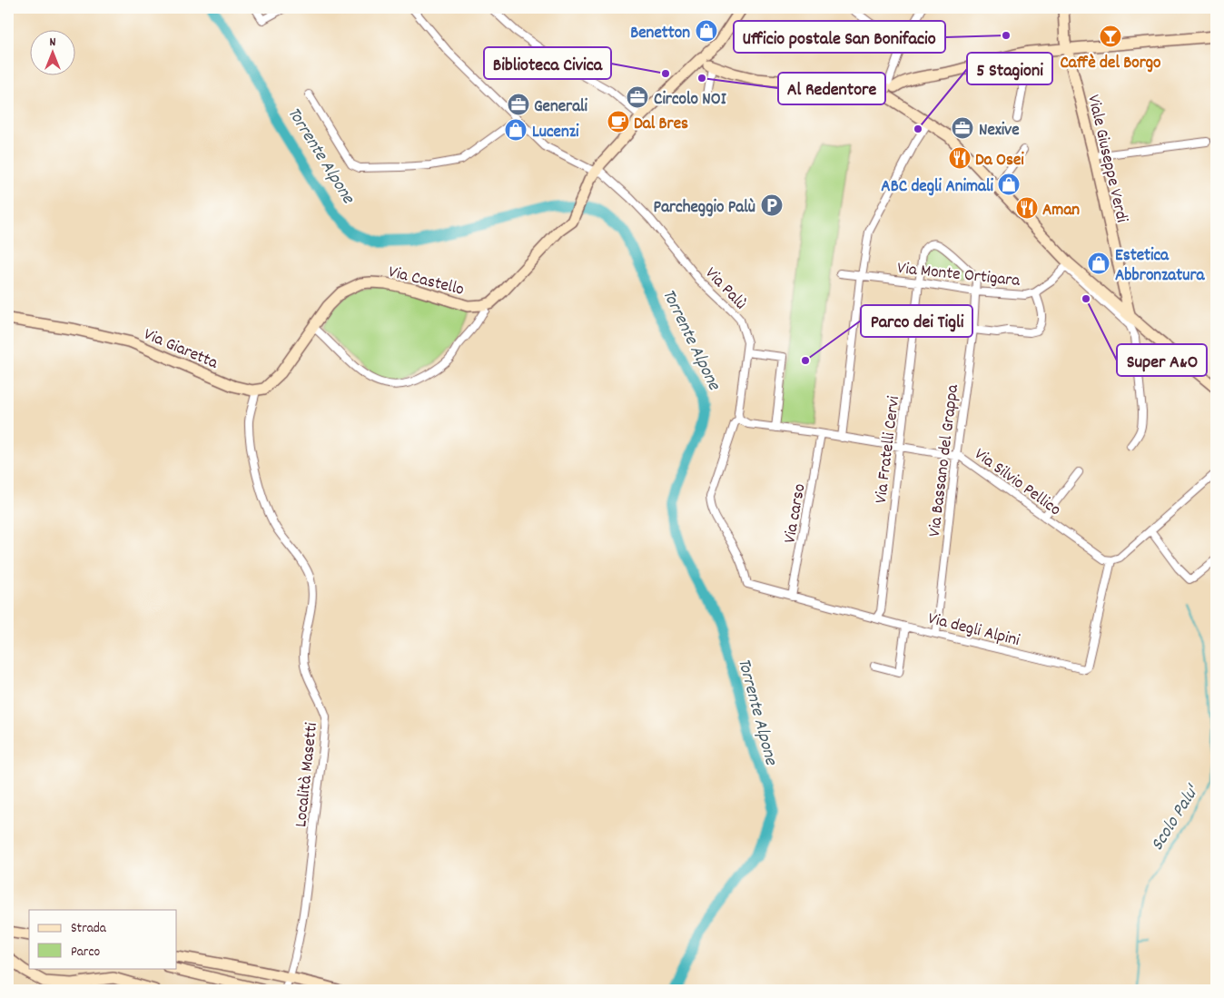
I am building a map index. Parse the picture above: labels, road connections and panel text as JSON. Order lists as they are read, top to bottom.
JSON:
{
  "streets": {
    "street": [
      "Viale Giuseppe Verdi",
      "Via Monte Ortigara",
      "Via Castello",
      "Via Palù",
      "Via Giaretta",
      "Via Fratelli Cervi",
      "Via Bassano del Grappa",
      "Via Silvio Pellico",
      "Via carso",
      "Via degli Alpini",
      "Località Masetti"
    ]
  },
  "crossings": [
    ["Via Monte Ortigara", "Via Fratelli Cervi"],
    ["Via Monte Ortigara", "Via Bassano del Grappa"],
    ["Via Castello", "Via Palù"],
    ["Via Palù", "Via Silvio Pellico"],
    ["Via Palù", "Via degli Alpini"],
    ["Via Giaretta", "Località Masetti"],
    ["Via Fratelli Cervi", "Via Bassano del Grappa"],
    ["Via Fratelli Cervi", "Via Silvio Pellico"],
    ["Via Fratelli Cervi", "Via degli Alpini"],
    ["Via Bassano del Grappa", "Via Silvio Pellico"],
    ["Via Bassano del Grappa", "Via degli Alpini"],
    ["Via Silvio Pellico", "Via carso"],
    ["Via Silvio Pellico", "Via degli Alpini"],
    ["Via carso", "Via degli Alpini"]
  ],
  "water": ["Torrente Alpone", "Scolo Palu'"],
  "places": {
    "shop": [
      "Benetton",
      "Lucenzi",
      "ABC degli Animali",
      "Estetica Abbronzatura"
    ],
    "other": [
      "Ufficio postale San Bonifacio",
      "Biblioteca Civica",
      "Al Redentore",
      "5 Stagioni",
      "Super A&O",
      "Parco dei Tigli"
    ],
    "bar": ["Caffè del Borgo"],
    "office": ["Circolo NOI", "Generali", "Nexive"],
    "cafe": ["Dal Bres"],
    "restaurant": ["Da Osei", "Aman"],
    "parking": ["Parcheggio Palù"]
  },
  "legend": ["Strada", "Parco"],
  "north": "top"
}
